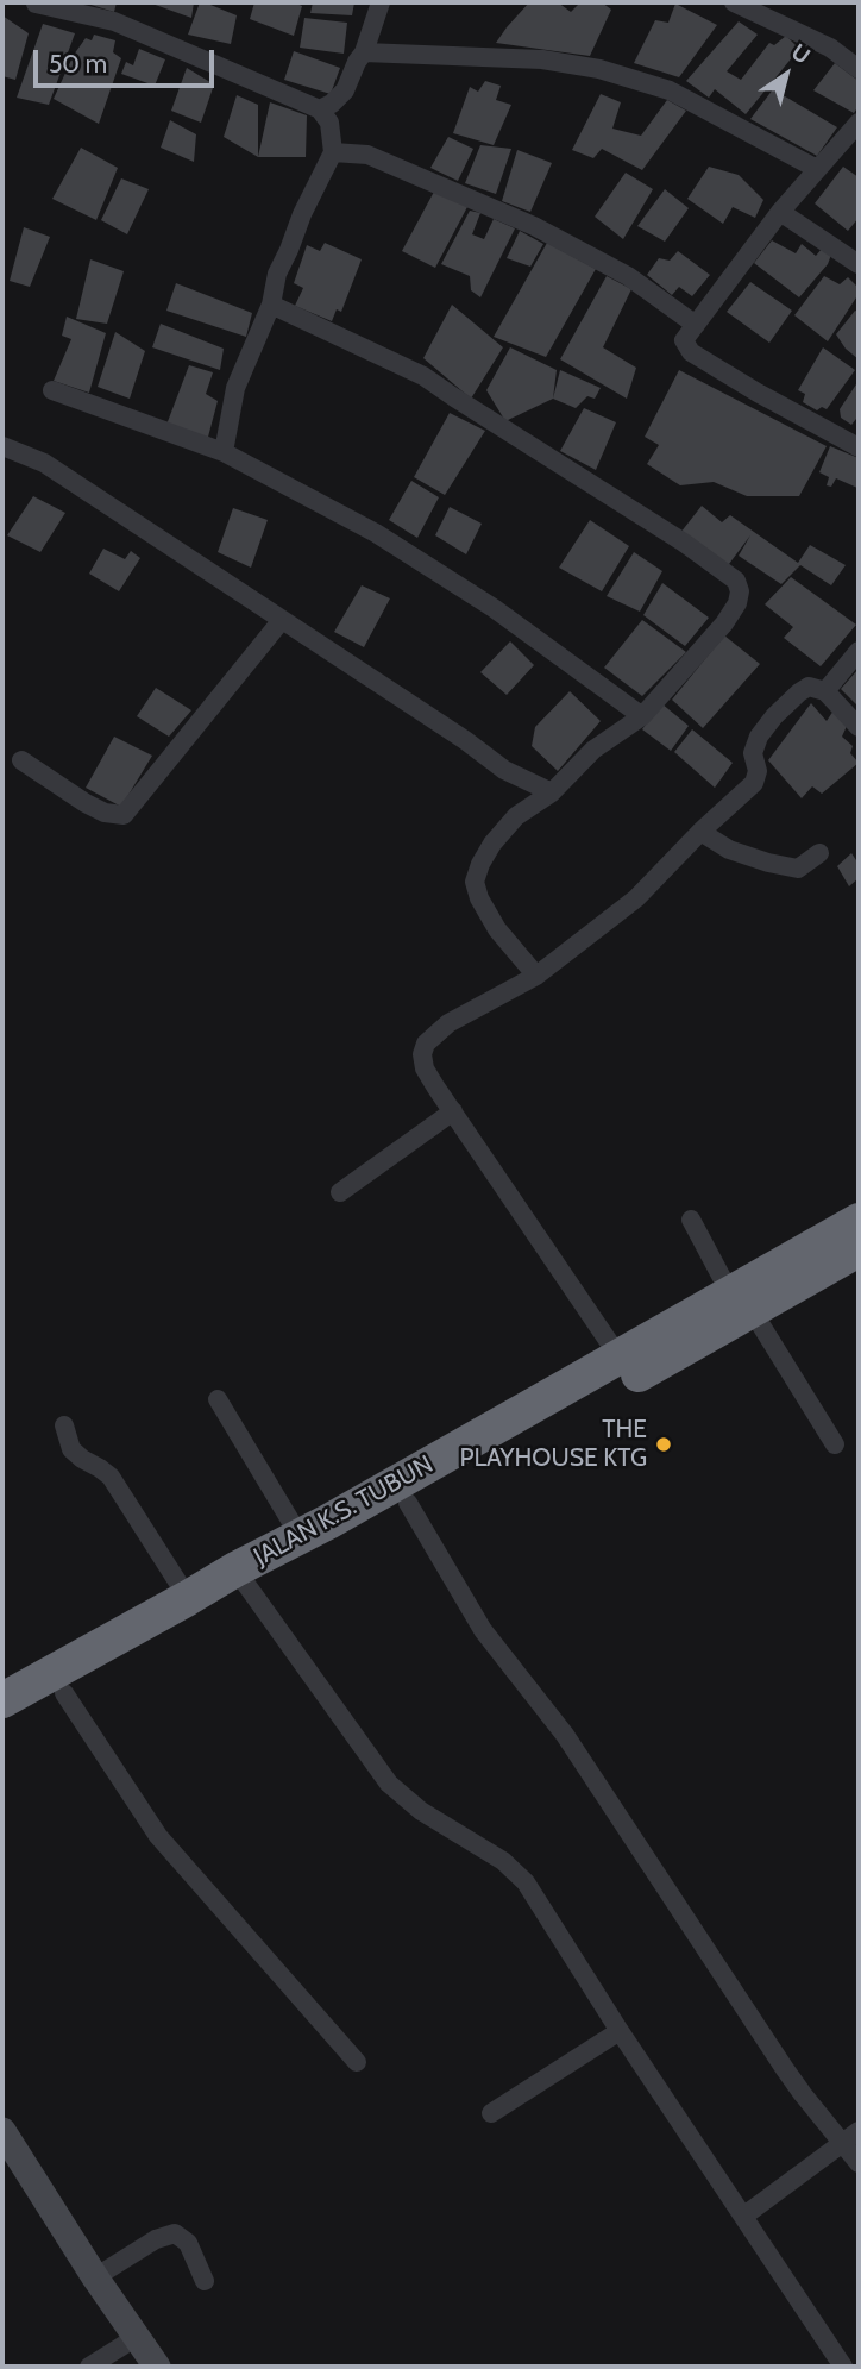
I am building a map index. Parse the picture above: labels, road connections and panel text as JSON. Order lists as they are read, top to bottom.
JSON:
{
  "streets": {
    "highway": ["JALAN K.S. TUBUN"]
  },
  "places": ["THE PLAYHOUSE KTG"],
  "scale_bar": "50 m",
  "north": "top right"
}
